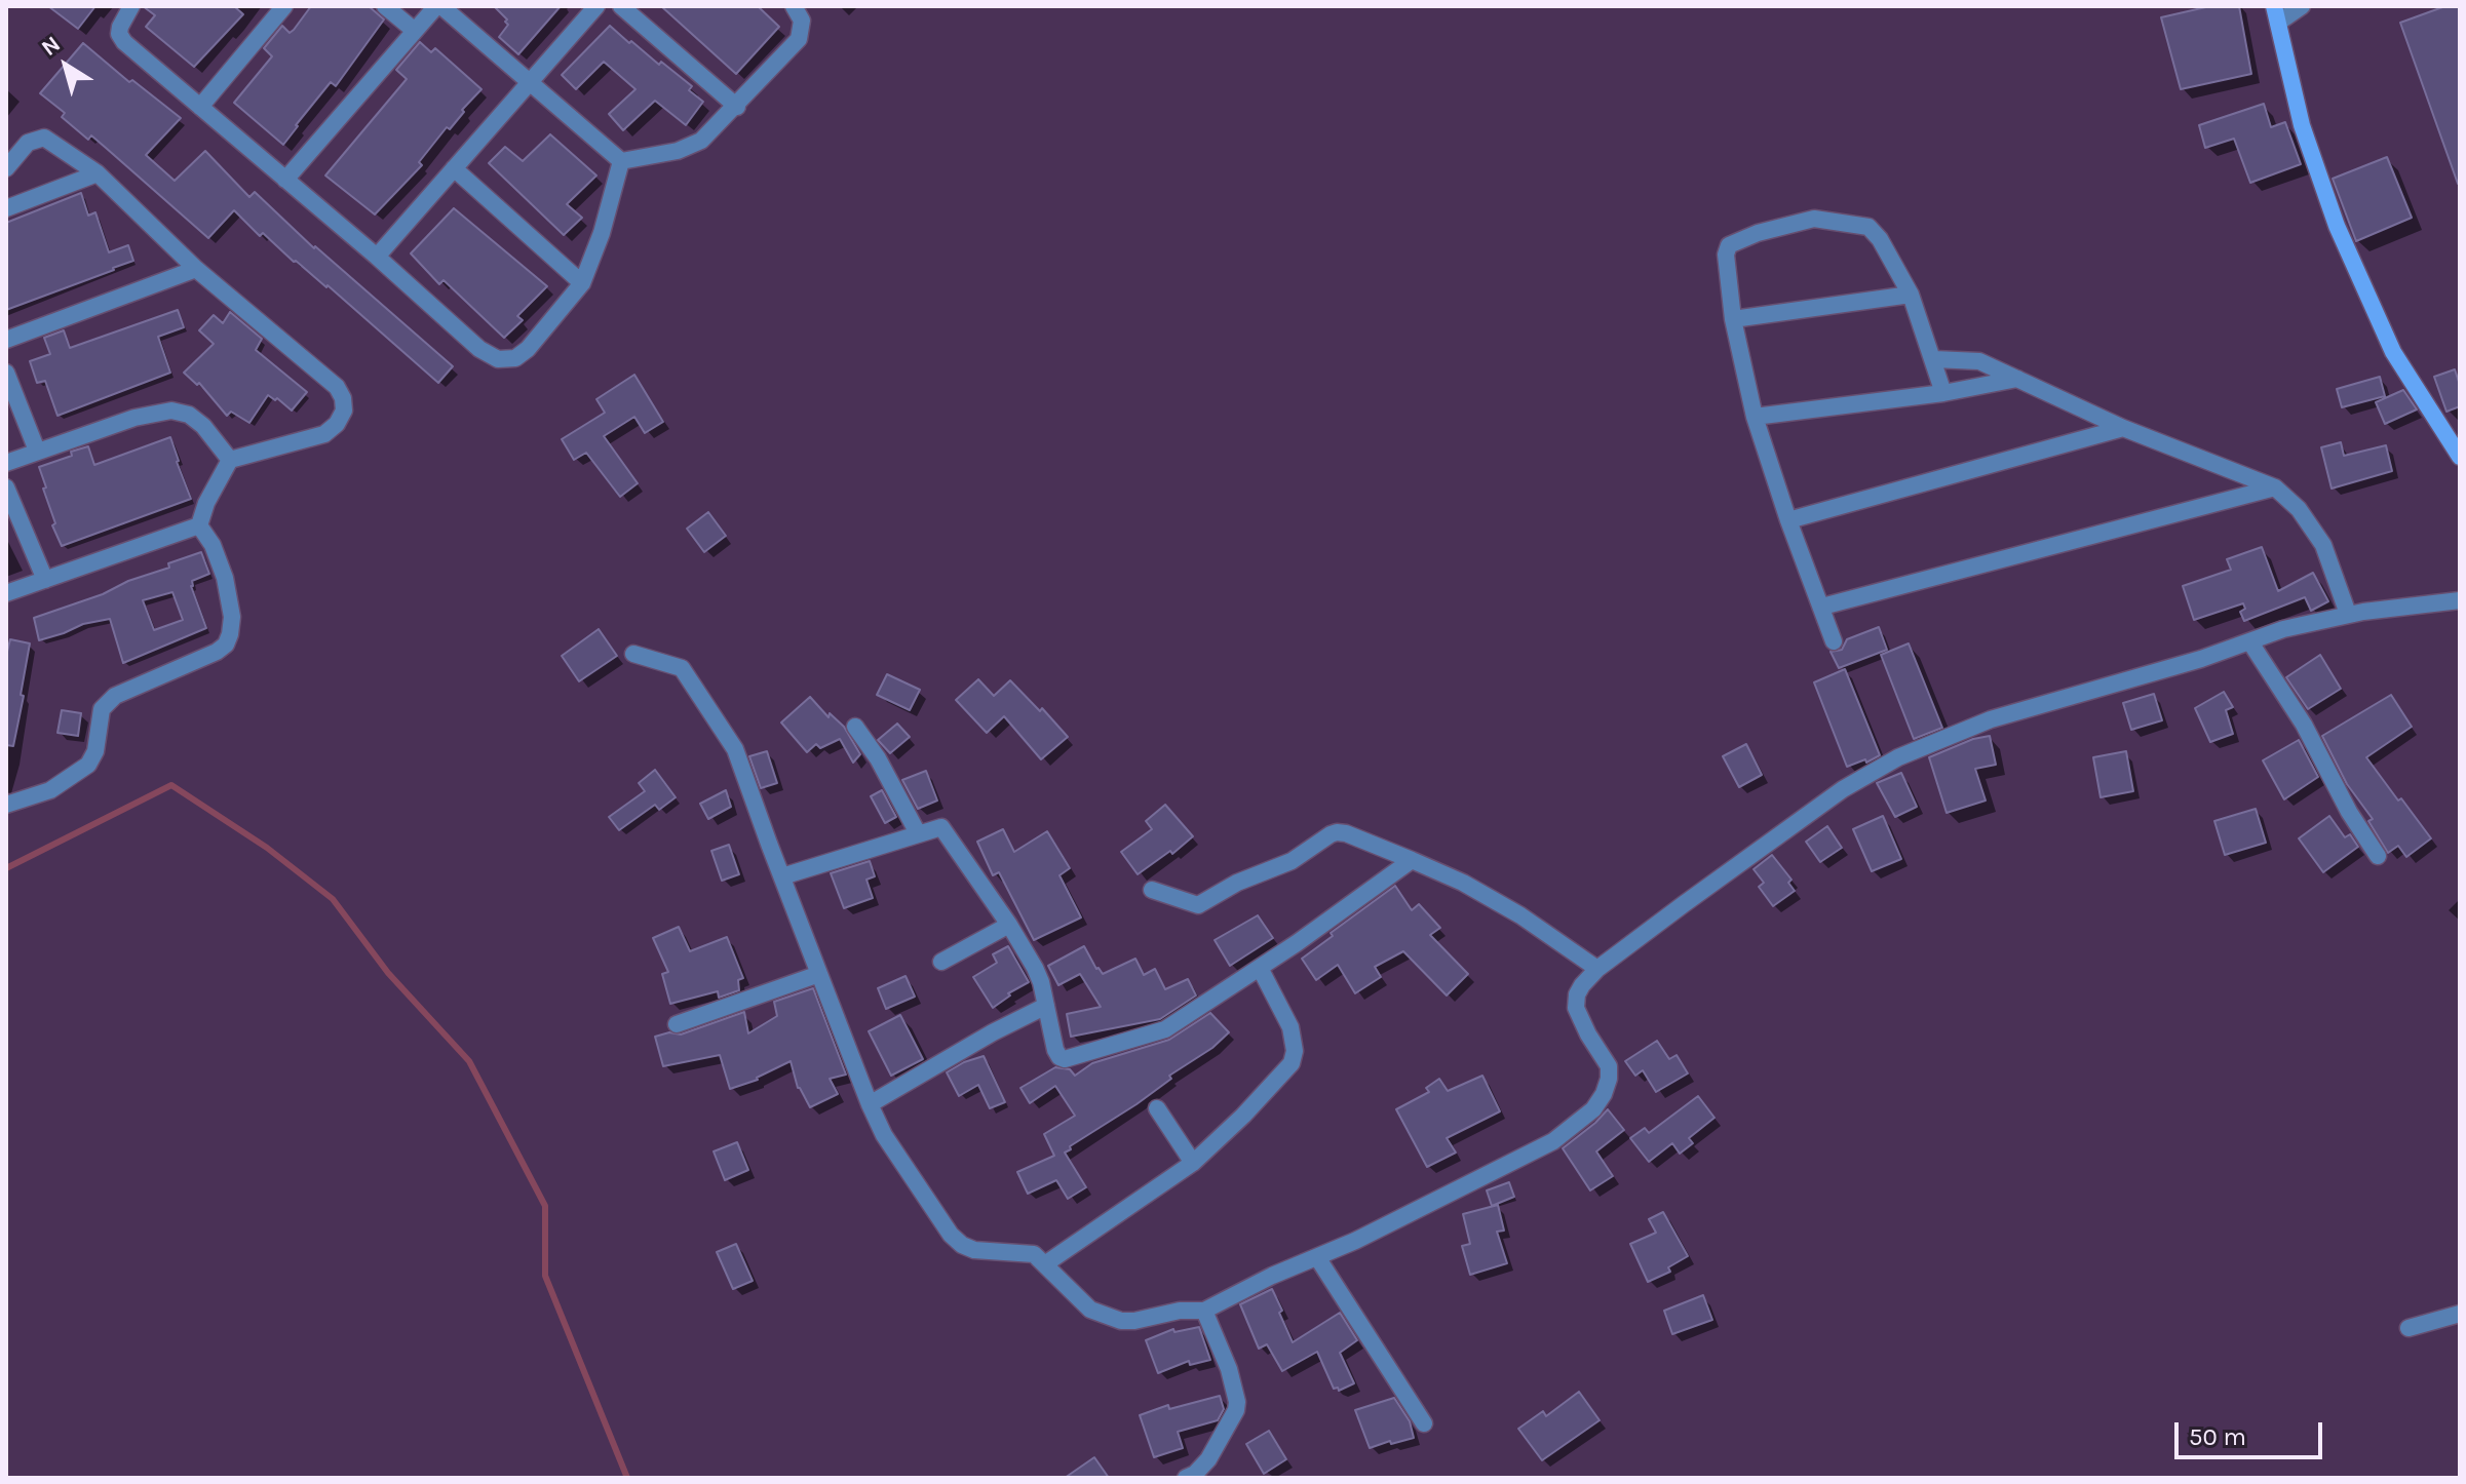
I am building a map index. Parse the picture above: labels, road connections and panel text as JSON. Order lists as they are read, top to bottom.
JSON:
{
  "scale_bar": "50 m",
  "north": "top left"
}
